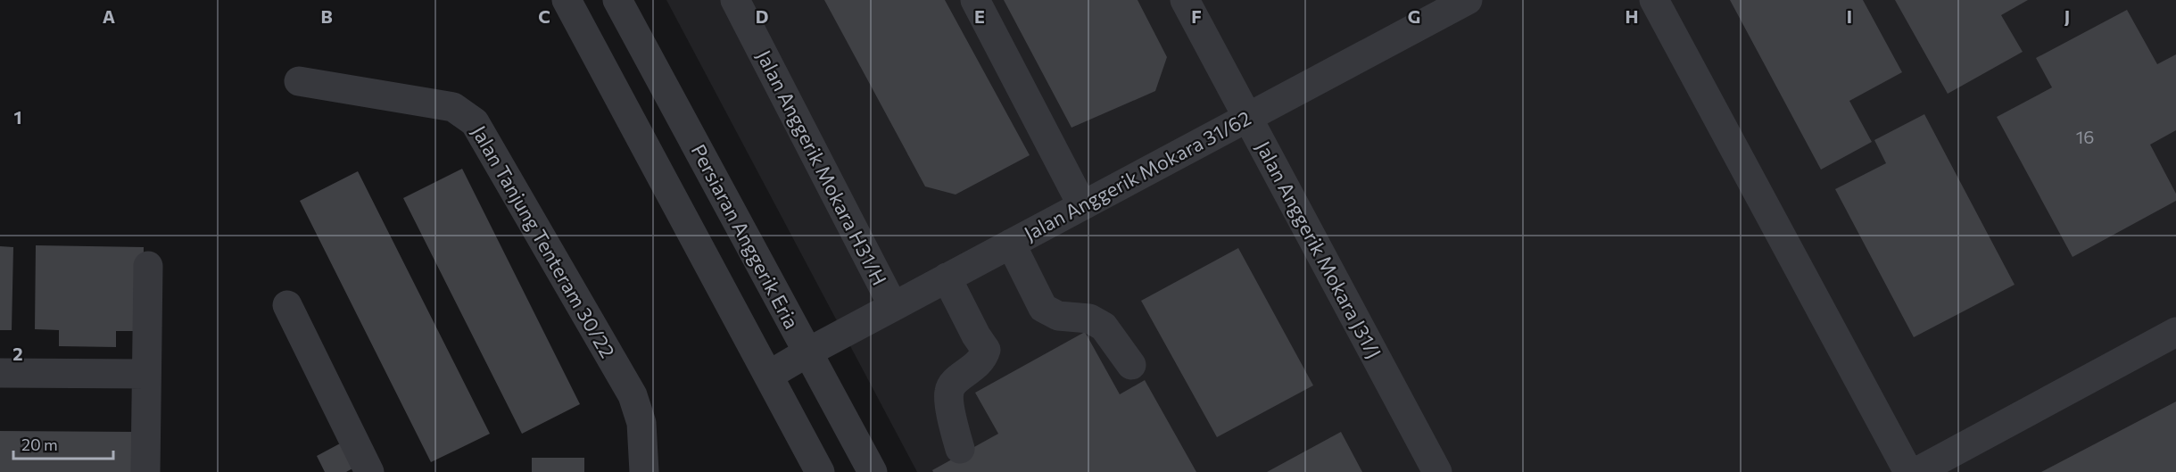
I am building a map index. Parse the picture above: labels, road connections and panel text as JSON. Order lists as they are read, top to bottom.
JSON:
{
  "streets": {
    "street": [
      "Jalan Anggerik Mokara H31/H",
      "Jalan Anggerik Mokara 31/62",
      "Persiaran Anggerik Eria",
      "Jalan Tanjung Tenteram 30/22",
      "Jalan Anggerik Mokara J31/J"
    ]
  },
  "crossings": [
    ["Jalan Anggerik Mokara H31/H", "Jalan Anggerik Mokara 31/62"],
    ["Jalan Anggerik Mokara 31/62", "Persiaran Anggerik Eria"],
    ["Jalan Anggerik Mokara 31/62", "Jalan Anggerik Mokara J31/J"]
  ],
  "house_numbers": ["16"],
  "scale_bar": "20 m",
  "grid": {
    "columns": [
      "A",
      "B",
      "C",
      "D",
      "E",
      "F",
      "G",
      "H",
      "I",
      "J"
    ],
    "rows": ["1", "2"]
  }
}
